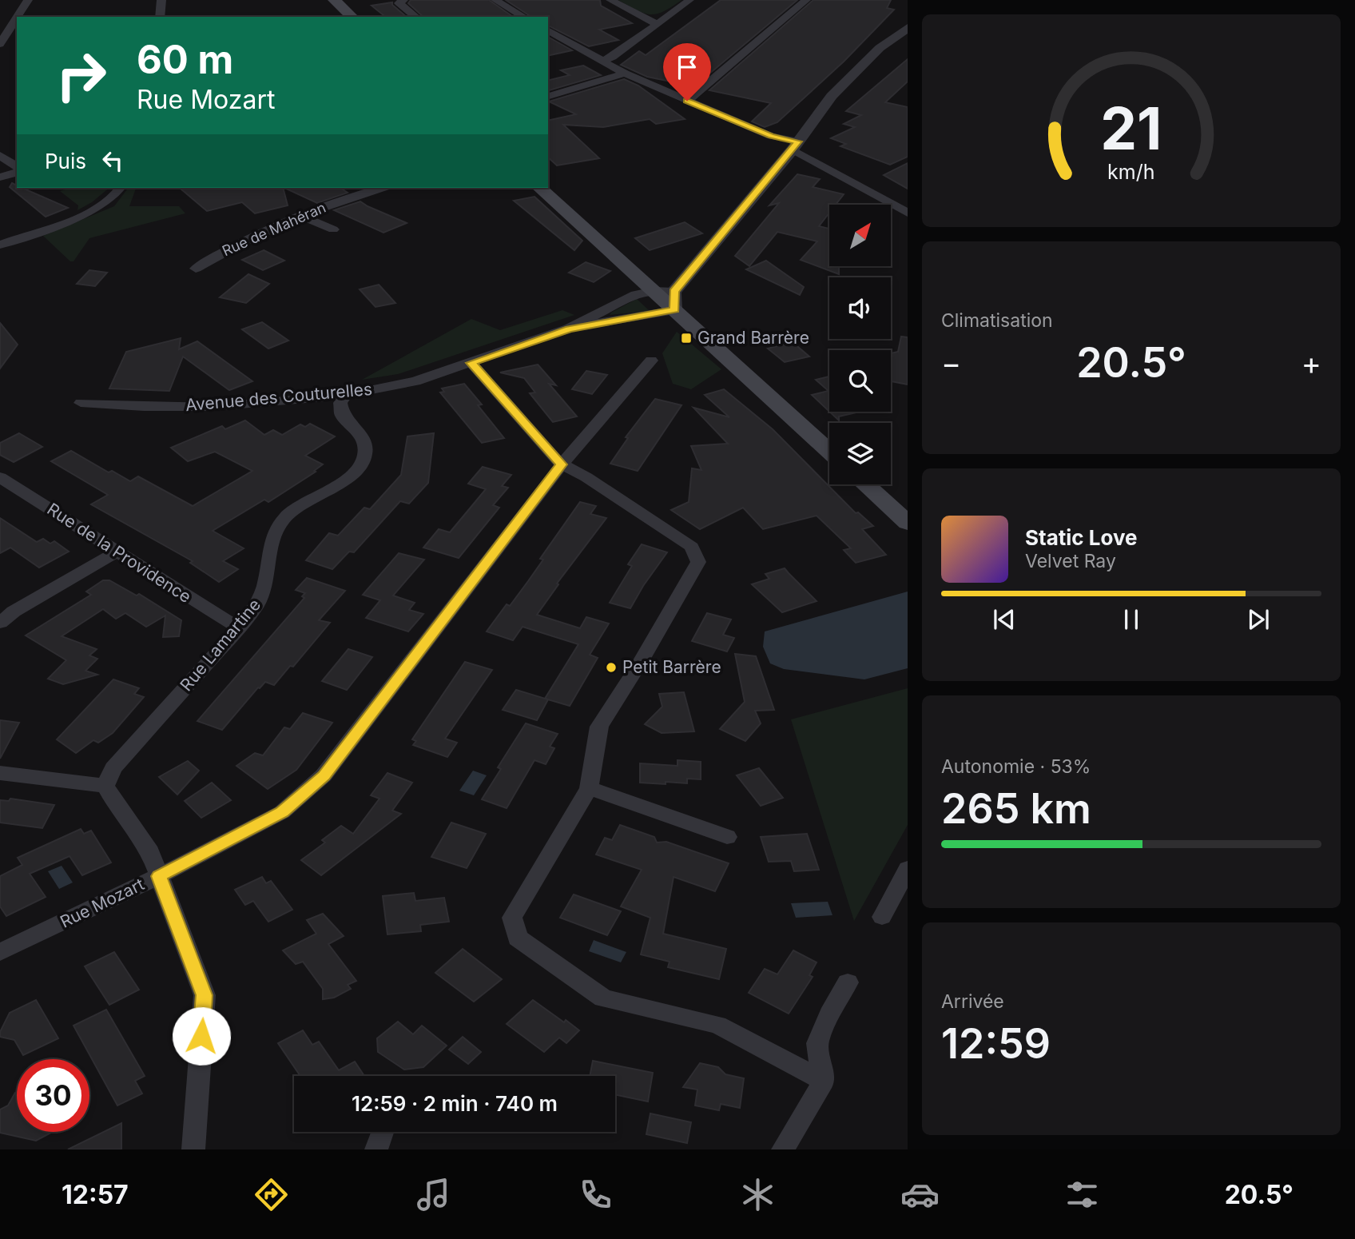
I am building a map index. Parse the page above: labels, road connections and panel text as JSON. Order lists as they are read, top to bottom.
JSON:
{
  "streets": {
    "street": [
      "Rue de Mahéran",
      "Avenue des Couturelles",
      "Rue de la Providence",
      "Rue Lamartine",
      "Rue Mozart"
    ]
  },
  "crossings": [
    ["Avenue des Couturelles", "Rue Lamartine"],
    ["Rue de la Providence", "Rue Lamartine"]
  ],
  "places": {
    "transit": ["Grand Barrère"],
    "other": ["Petit Barrère"]
  },
  "north": "top right",
  "page": {
    "turn": ["60 m", "Rue Mozart"],
    "then": "Puis",
    "tile": [
      "Climatisation",
      ["Autonomie · 53%", "265 km"],
      ["Arrivée", "12:59"]
    ],
    "heat": ["−", "20.5°", "+"],
    "song": ["Static Love", "Velvet Ray"],
    "limit": "30",
    "trip": "12:59 · 2 min · 740 m",
    "tabs": ["12:57", "20.5°"],
    "gauge": ["21", "km/h"]
  }
}
